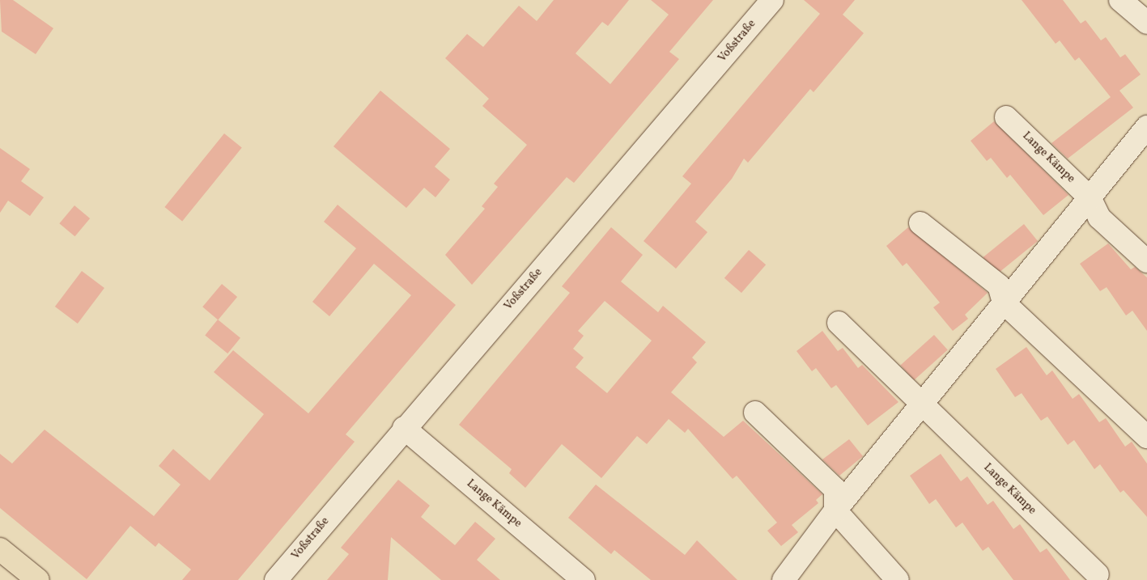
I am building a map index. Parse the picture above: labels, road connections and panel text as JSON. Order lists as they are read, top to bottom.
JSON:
{
  "streets": {
    "street": ["Voßstraße", "Lange Kämpe"]
  },
  "crossings": [
    ["Voßstraße", "Lange Kämpe"]
  ]
}
